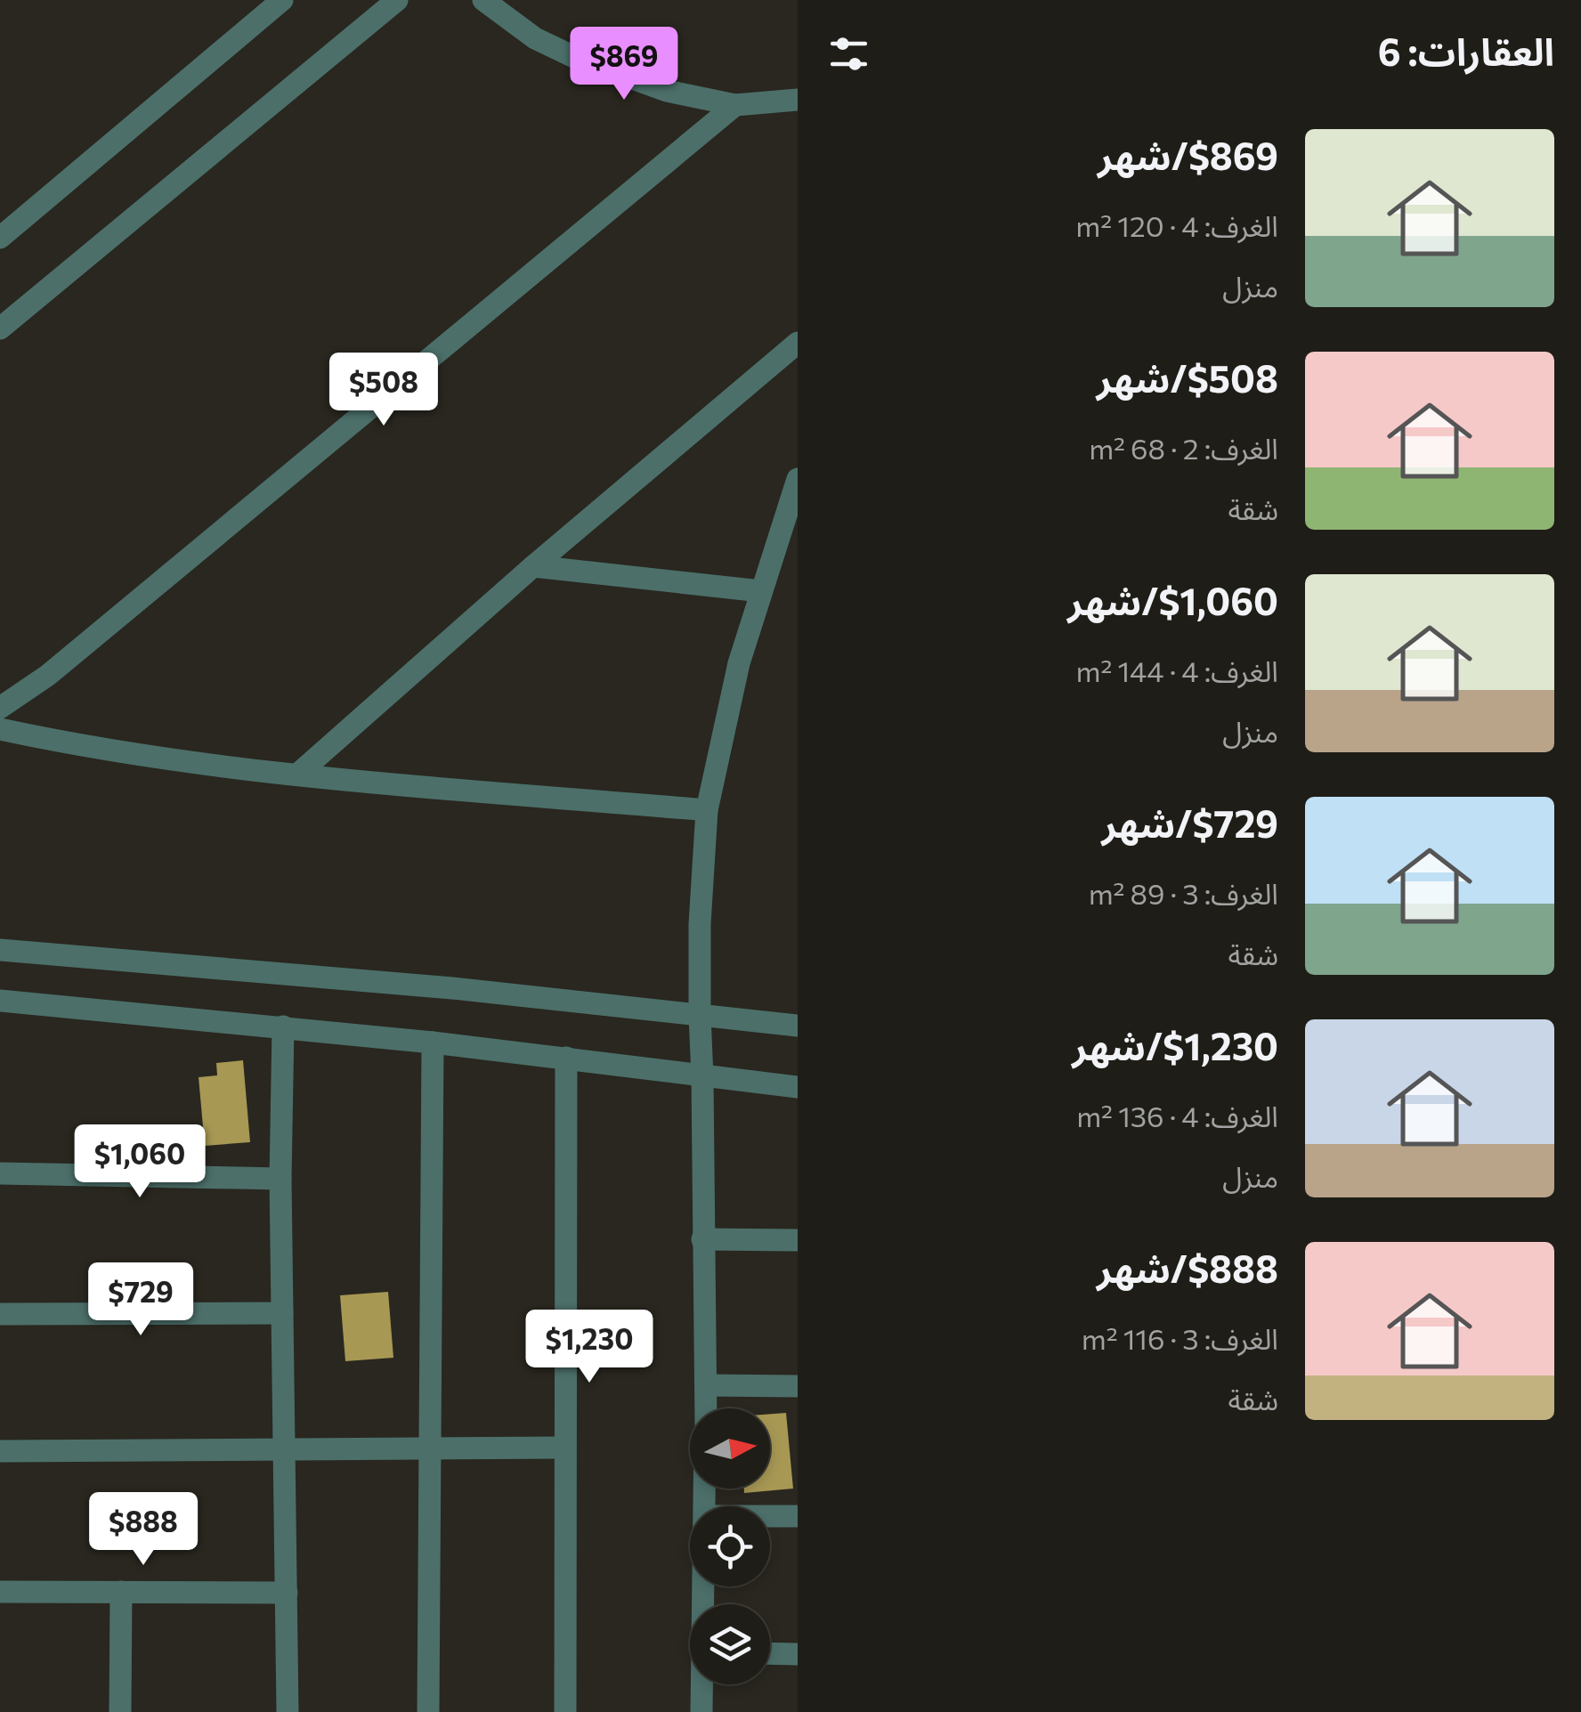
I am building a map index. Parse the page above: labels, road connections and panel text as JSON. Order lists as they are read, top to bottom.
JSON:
{
  "north": "right",
  "page": {
    "heading": "العقارات: 6",
    "price": [
      "$869",
      "$508",
      "$1,060",
      "$729",
      "$1,230",
      "$888"
    ],
    "list": [
      {
        "name": "$869/شهر",
        "note": "الغرف: 4 · 120 m² · منزل"
      },
      {
        "name": "$508/شهر",
        "note": "الغرف: 2 · 68 m² · شقة"
      },
      {
        "name": "$1,060/شهر",
        "note": "الغرف: 4 · 144 m² · منزل"
      },
      {
        "name": "$729/شهر",
        "note": "الغرف: 3 · 89 m² · شقة"
      },
      {
        "name": "$1,230/شهر",
        "note": "الغرف: 4 · 136 m² · منزل"
      },
      {
        "name": "$888/شهر",
        "note": "الغرف: 3 · 116 m² · شقة"
      }
    ]
  }
}
